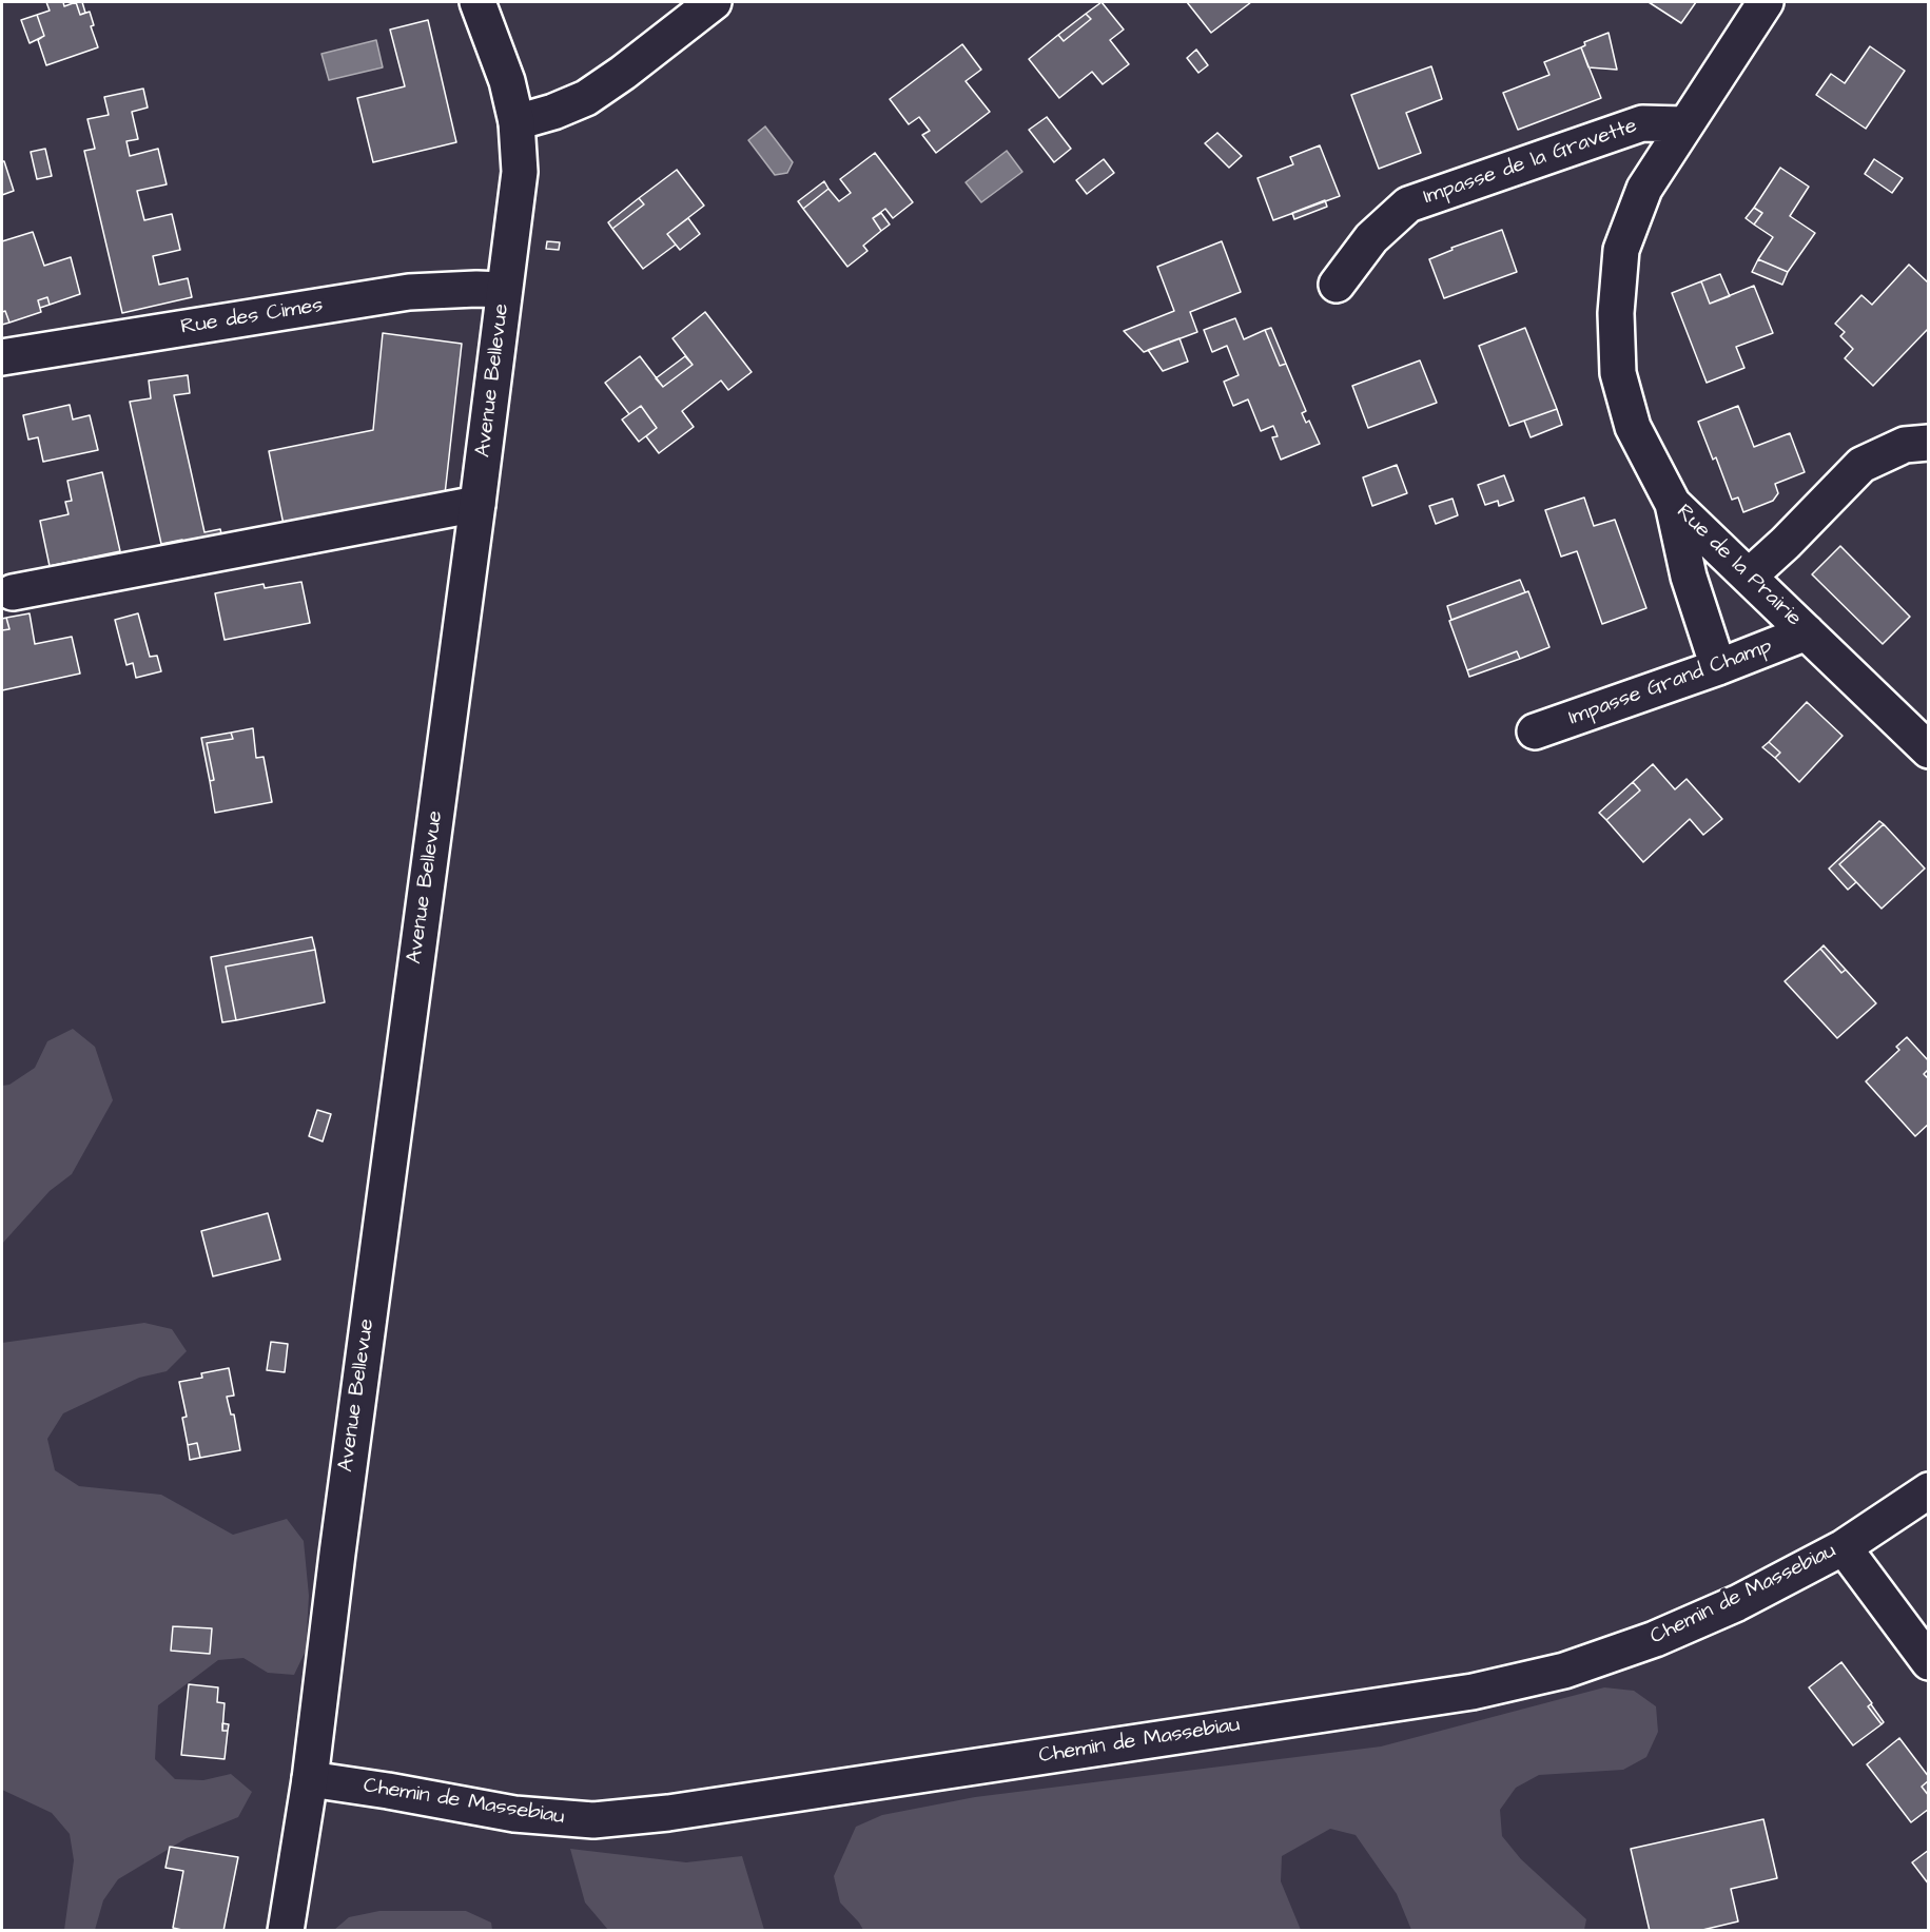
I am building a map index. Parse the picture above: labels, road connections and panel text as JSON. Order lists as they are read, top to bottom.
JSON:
{
  "streets": {
    "street": [
      "Impasse de la Gravette",
      "Rue des Cimes",
      "Avenue Bellevue",
      "Rue de la Prairie",
      "Impasse Grand Champ",
      "Chemin de Massebiau"
    ]
  },
  "crossings": [
    ["Impasse de la Gravette", "Rue de la Prairie"],
    ["Rue des Cimes", "Avenue Bellevue"],
    ["Avenue Bellevue", "Chemin de Massebiau"],
    ["Rue de la Prairie", "Impasse Grand Champ"]
  ]
}
